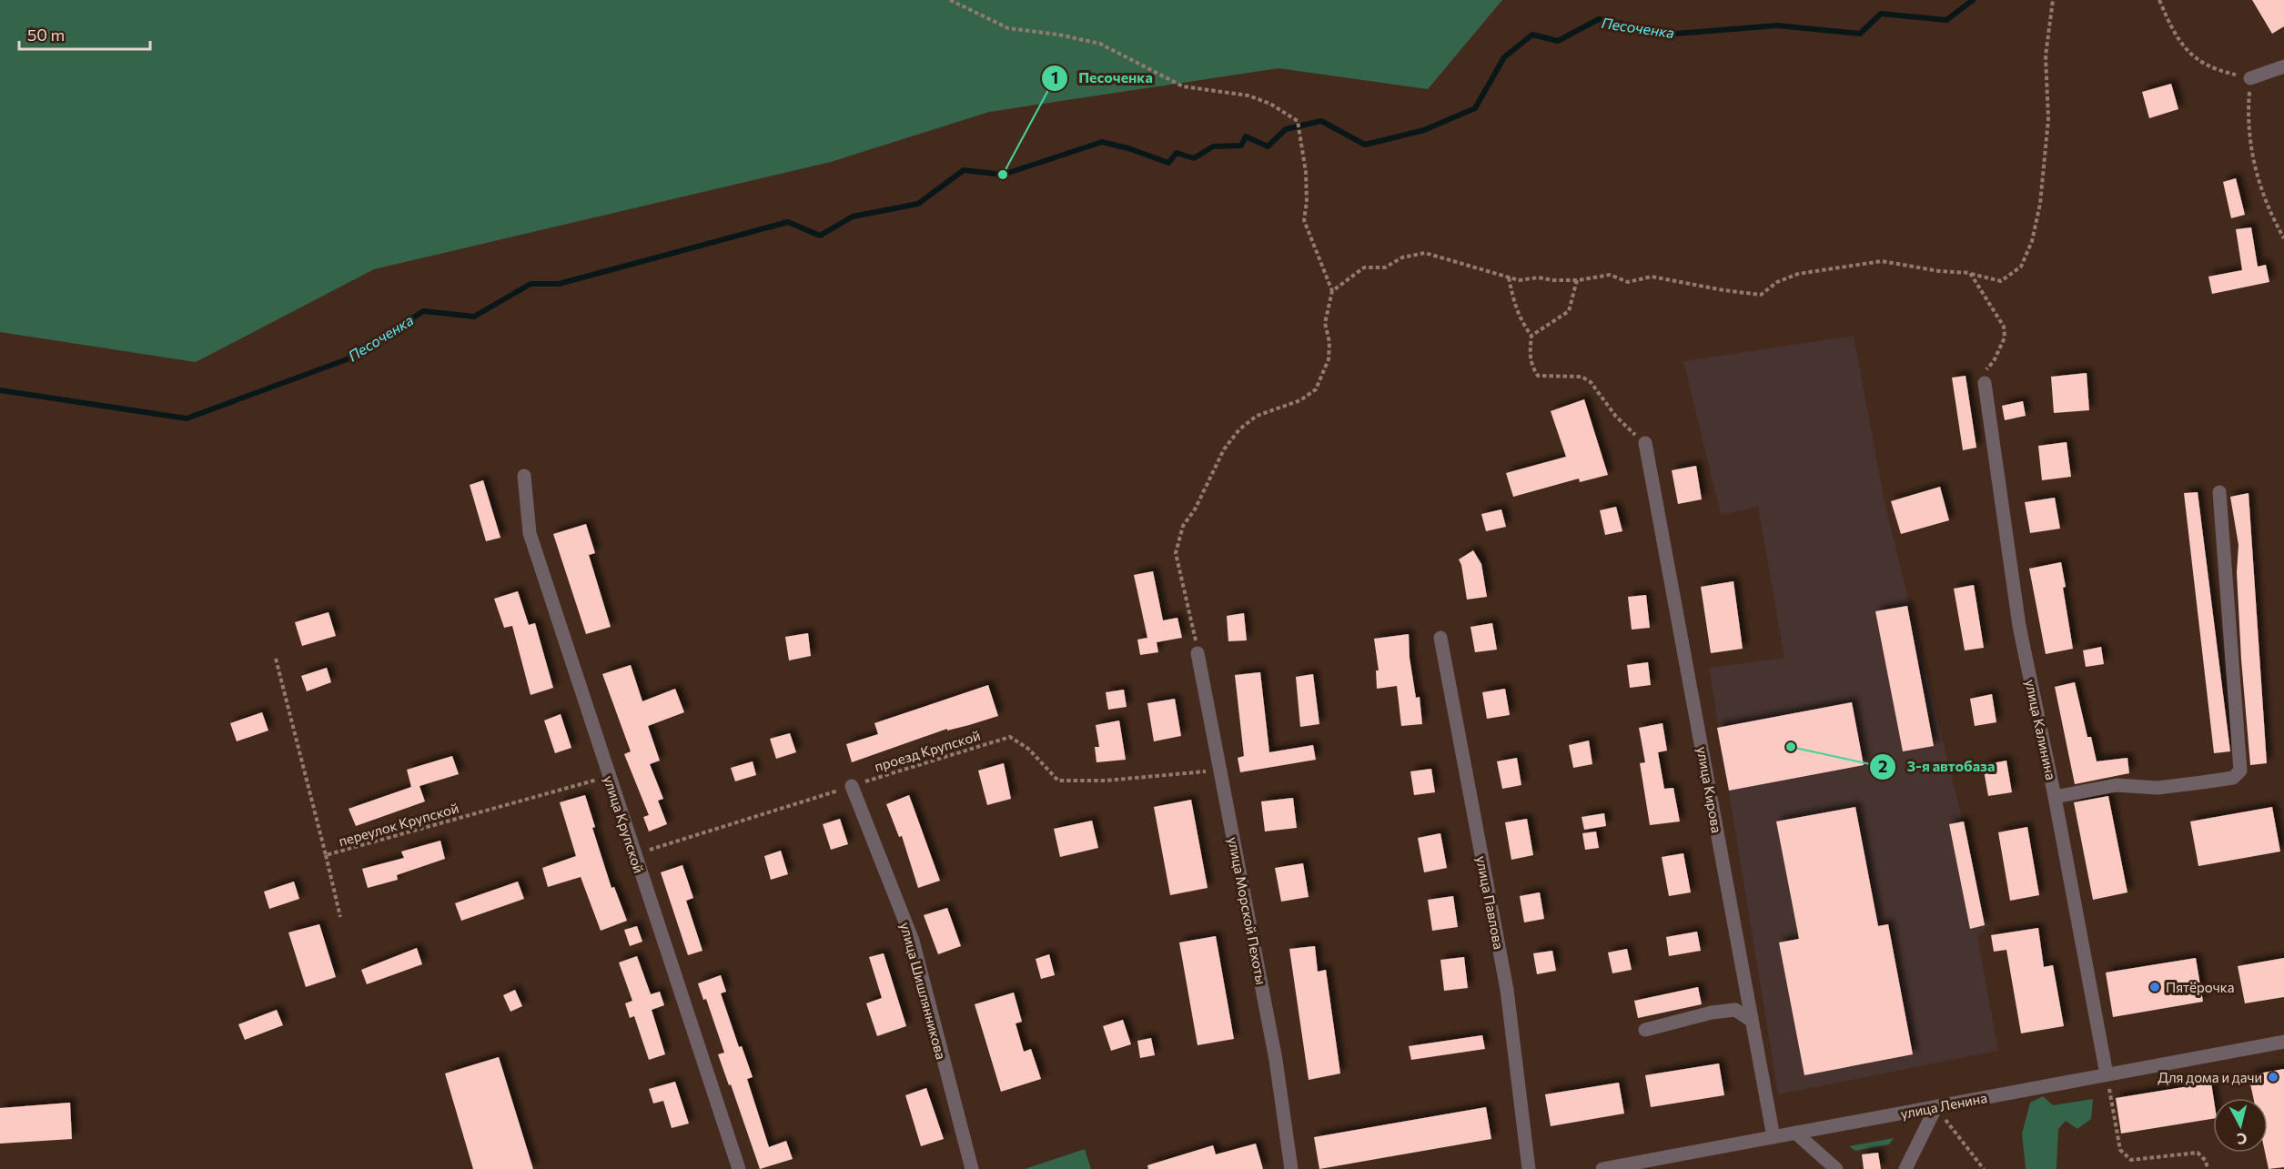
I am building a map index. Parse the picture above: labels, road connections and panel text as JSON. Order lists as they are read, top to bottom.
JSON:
{
  "streets": {
    "street": [
      "улица Калинина",
      "улица Кирова",
      "улица Крупской",
      "улица Павлова",
      "улица Морской Пехоты",
      "улица Шишлянникова",
      "улица Ленина"
    ],
    "path": ["проезд Крупской", "переулок Крупской"]
  },
  "crossings": [
    ["улица Калинина", "улица Ленина"],
    ["проезд Крупской", "улица Крупской"],
    ["проезд Крупской", "улица Морской Пехоты"],
    ["проезд Крупской", "улица Шишлянникова"],
    ["улица Кирова", "улица Ленина"],
    ["переулок Крупской", "улица Крупской"]
  ],
  "water": ["Песоченка"],
  "places": [
    "Песоченка",
    "3-я автобаза",
    "Пятёрочка",
    "Для дома и дачи"
  ],
  "scale_bar": "50 m",
  "north": "bottom"
}
